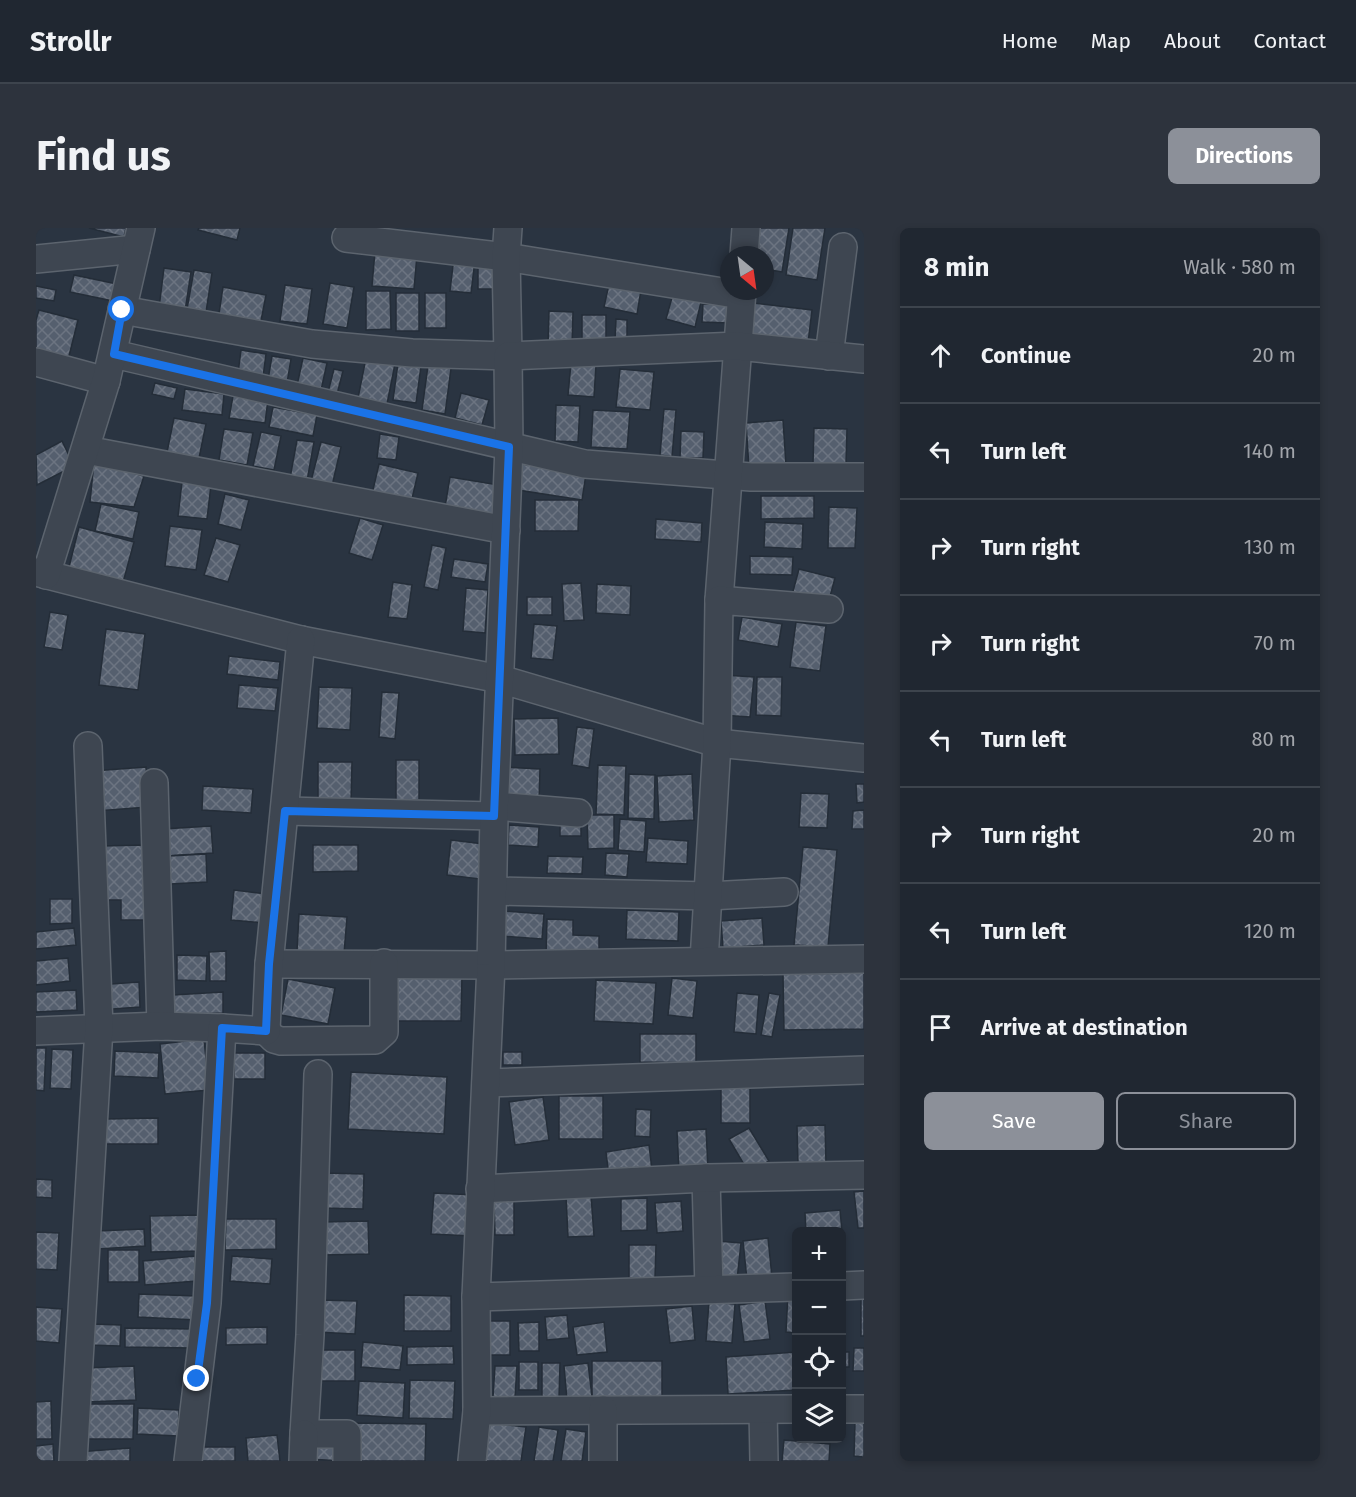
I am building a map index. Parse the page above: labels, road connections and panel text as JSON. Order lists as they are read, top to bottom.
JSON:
{
  "north": "bottom right",
  "page": {
    "header": "Strollr",
    "nav": [
      "Home",
      "Map",
      "About",
      "Contact"
    ],
    "buttons": [
      "Directions",
      ["Save", "Share"]
    ],
    "title": "Find us",
    "heading": ["8 min", "Walk · 580 m"],
    "list": [
      ["Continue", "20 m"],
      ["Turn left", "140 m"],
      ["Turn right", "130 m"],
      ["Turn right", "70 m"],
      ["Turn left", "80 m"],
      ["Turn right", "20 m"],
      ["Turn left", "120 m"],
      "Arrive at destination"
    ],
    "map_buttons": ["+", "−"]
  }
}
